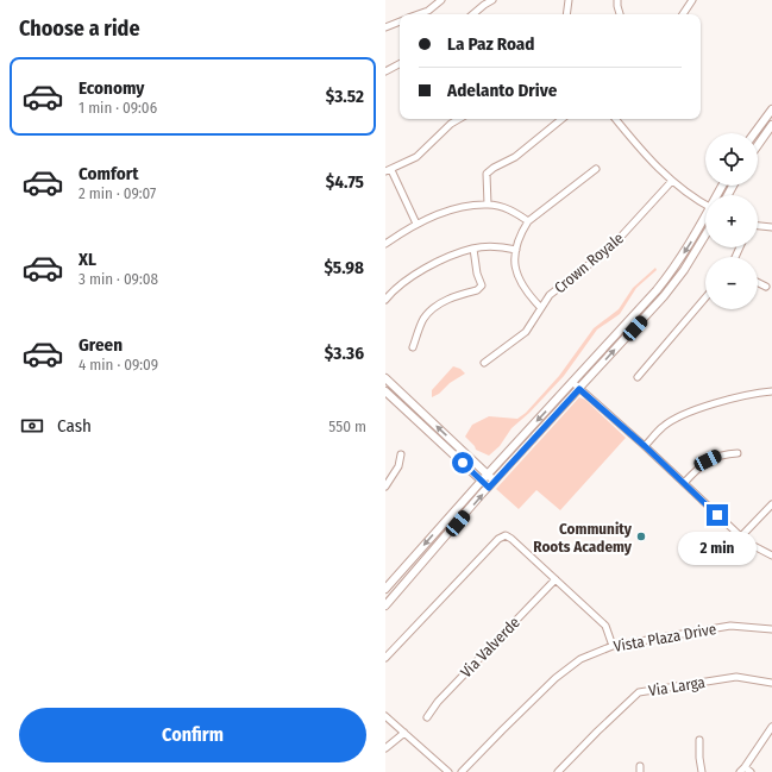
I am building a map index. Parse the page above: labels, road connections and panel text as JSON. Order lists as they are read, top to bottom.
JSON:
{
  "streets": {
    "street": [
      "Crown Royale",
      "Vista Plaza Drive",
      "Via Valverde",
      "Via Larga"
    ]
  },
  "places": ["Community Roots Academy"],
  "page": {
    "heading": "Choose a ride",
    "banner": ["La Paz Road", "Adelanto Drive"],
    "list": [
      {
        "name": "Economy",
        "note": "1 min · 09:06",
        "value": "$3.52"
      },
      {
        "name": "Comfort",
        "note": "2 min · 09:07",
        "value": "$4.75"
      },
      {
        "name": "XL",
        "note": "3 min · 09:08",
        "value": "$5.98"
      },
      {
        "name": "Green",
        "note": "4 min · 09:09",
        "value": "$3.36"
      }
    ],
    "map_buttons": ["+", "−"],
    "pay": ["Cash", "550 m"],
    "bubble": "2 min",
    "buttons": "Confirm"
  }
}
